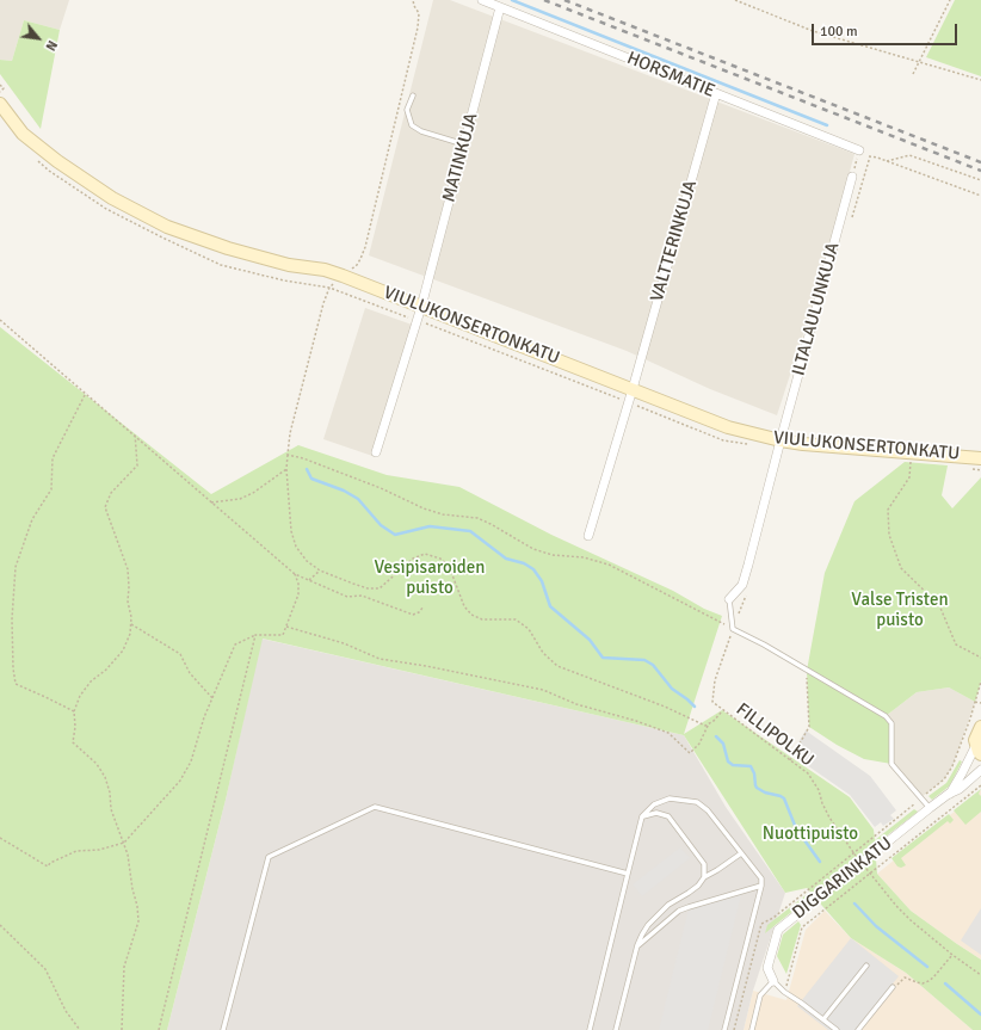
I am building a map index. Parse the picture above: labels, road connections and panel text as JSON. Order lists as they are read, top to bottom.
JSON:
{
  "streets": {
    "street": [
      "HORSMATIE",
      "MATINKUJA",
      "VALTTERINKUJA",
      "ILTALAULUNKUJA",
      "VIULUKONSERTONKATU",
      "DIGGARINKATU"
    ],
    "path": ["FILLIPOLKU"]
  },
  "crossings": [
    ["HORSMATIE", "MATINKUJA"],
    ["HORSMATIE", "VALTTERINKUJA"],
    ["MATINKUJA", "VIULUKONSERTONKATU"],
    ["VALTTERINKUJA", "VIULUKONSERTONKATU"],
    ["ILTALAULUNKUJA", "VIULUKONSERTONKATU"],
    ["FILLIPOLKU", "DIGGARINKATU"]
  ],
  "parks": ["Vesipisaroiden puisto", "Valse Tristen puisto", "Nuottipuisto"],
  "scale_bar": "100 m",
  "north": "bottom right"
}
